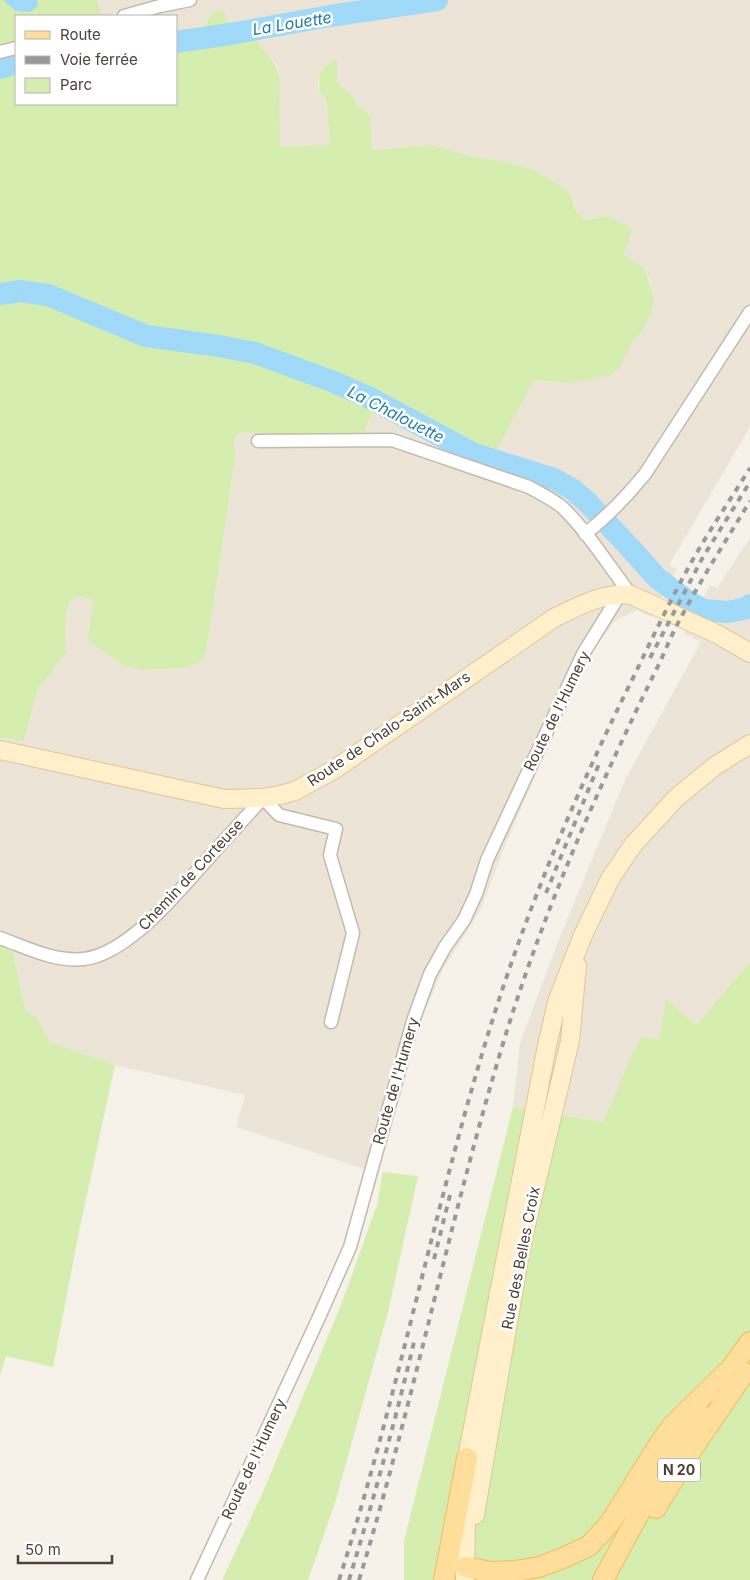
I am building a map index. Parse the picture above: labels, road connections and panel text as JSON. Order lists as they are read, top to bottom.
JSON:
{
  "streets": {
    "main road": ["Route de Chalo-Saint-Mars", "Rue des Belles Croix", "N 20"],
    "street": ["Route de l'Humery", "Chemin de Corteuse"]
  },
  "crossings": [
    ["Route de l'Humery", "Route de Chalo-Saint-Mars"],
    ["Route de Chalo-Saint-Mars", "Chemin de Corteuse"]
  ],
  "water": ["La Louette", "La Chalouette"],
  "legend": ["Route", "Voie ferrée", "Parc"],
  "scale_bar": "50 m"
}
